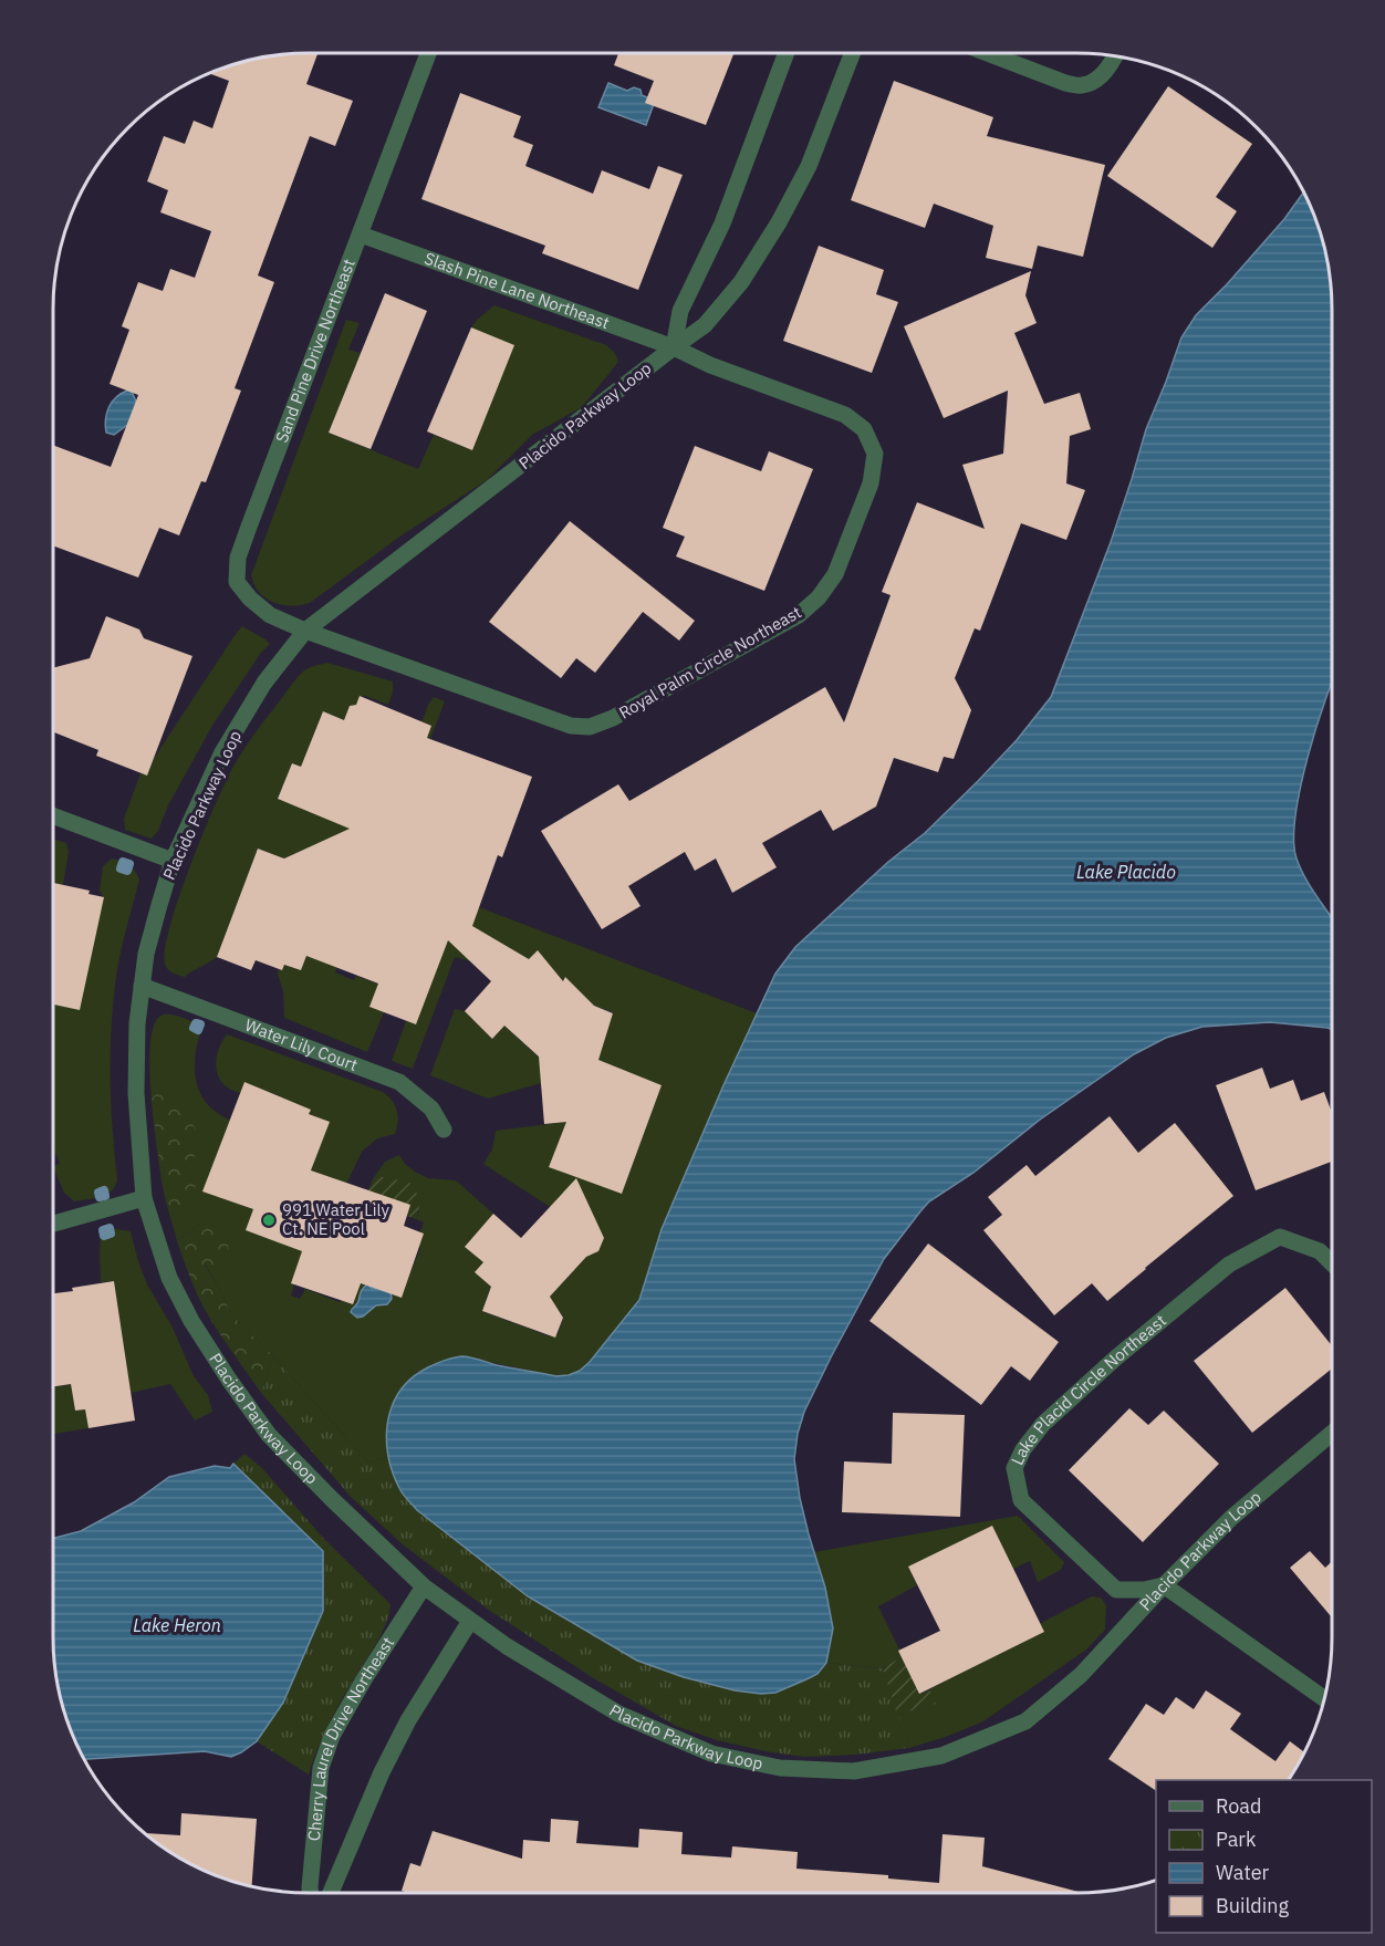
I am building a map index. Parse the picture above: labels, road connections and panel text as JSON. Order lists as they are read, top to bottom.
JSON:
{
  "streets": {
    "street": [
      "Slash Pine Lane Northeast",
      "Sand Pine Drive Northeast",
      "Placido Parkway Loop",
      "Royal Palm Circle Northeast",
      "Water Lily Court",
      "Lake Placid Circle Northeast",
      "Cherry Laurel Drive Northeast"
    ]
  },
  "crossings": [
    ["Slash Pine Lane Northeast", "Sand Pine Drive Northeast"],
    ["Slash Pine Lane Northeast", "Placido Parkway Loop"],
    ["Slash Pine Lane Northeast", "Royal Palm Circle Northeast"],
    ["Sand Pine Drive Northeast", "Placido Parkway Loop"],
    ["Sand Pine Drive Northeast", "Royal Palm Circle Northeast"],
    ["Placido Parkway Loop", "Royal Palm Circle Northeast"],
    ["Placido Parkway Loop", "Water Lily Court"],
    ["Placido Parkway Loop", "Lake Placid Circle Northeast"],
    ["Placido Parkway Loop", "Cherry Laurel Drive Northeast"]
  ],
  "water": ["Lake Placido", "Lake Heron"],
  "places": ["991 Water Lily Ct. NE Pool"],
  "legend": [
    "Road",
    "Park",
    "Water",
    "Building"
  ]
}
